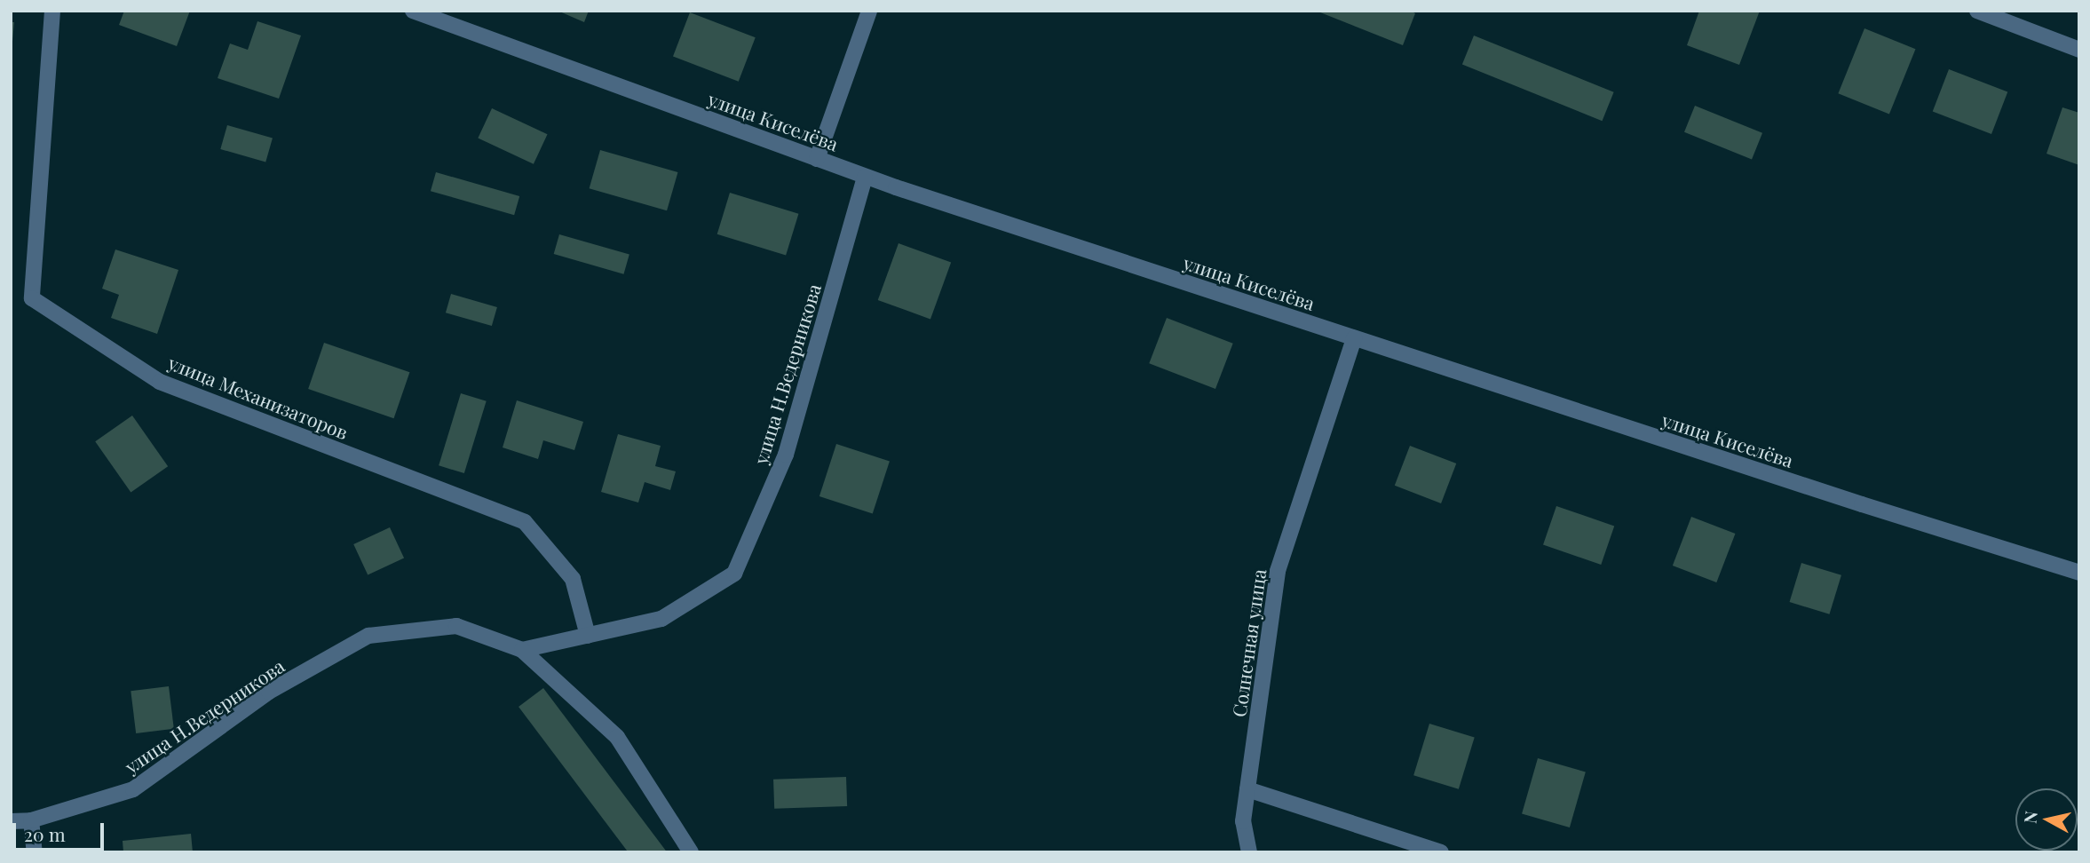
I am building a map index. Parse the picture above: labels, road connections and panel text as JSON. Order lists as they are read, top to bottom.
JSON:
{
  "streets": {
    "street": [
      "улица Киселёва",
      "улица Н.Ведерникова",
      "улица Механизаторов",
      "Солнечная улица"
    ]
  },
  "crossings": [
    ["улица Киселёва", "улица Н.Ведерникова"],
    ["улица Киселёва", "Солнечная улица"],
    ["улица Н.Ведерникова", "улица Механизаторов"]
  ],
  "scale_bar": "20 m",
  "north": "left"
}
